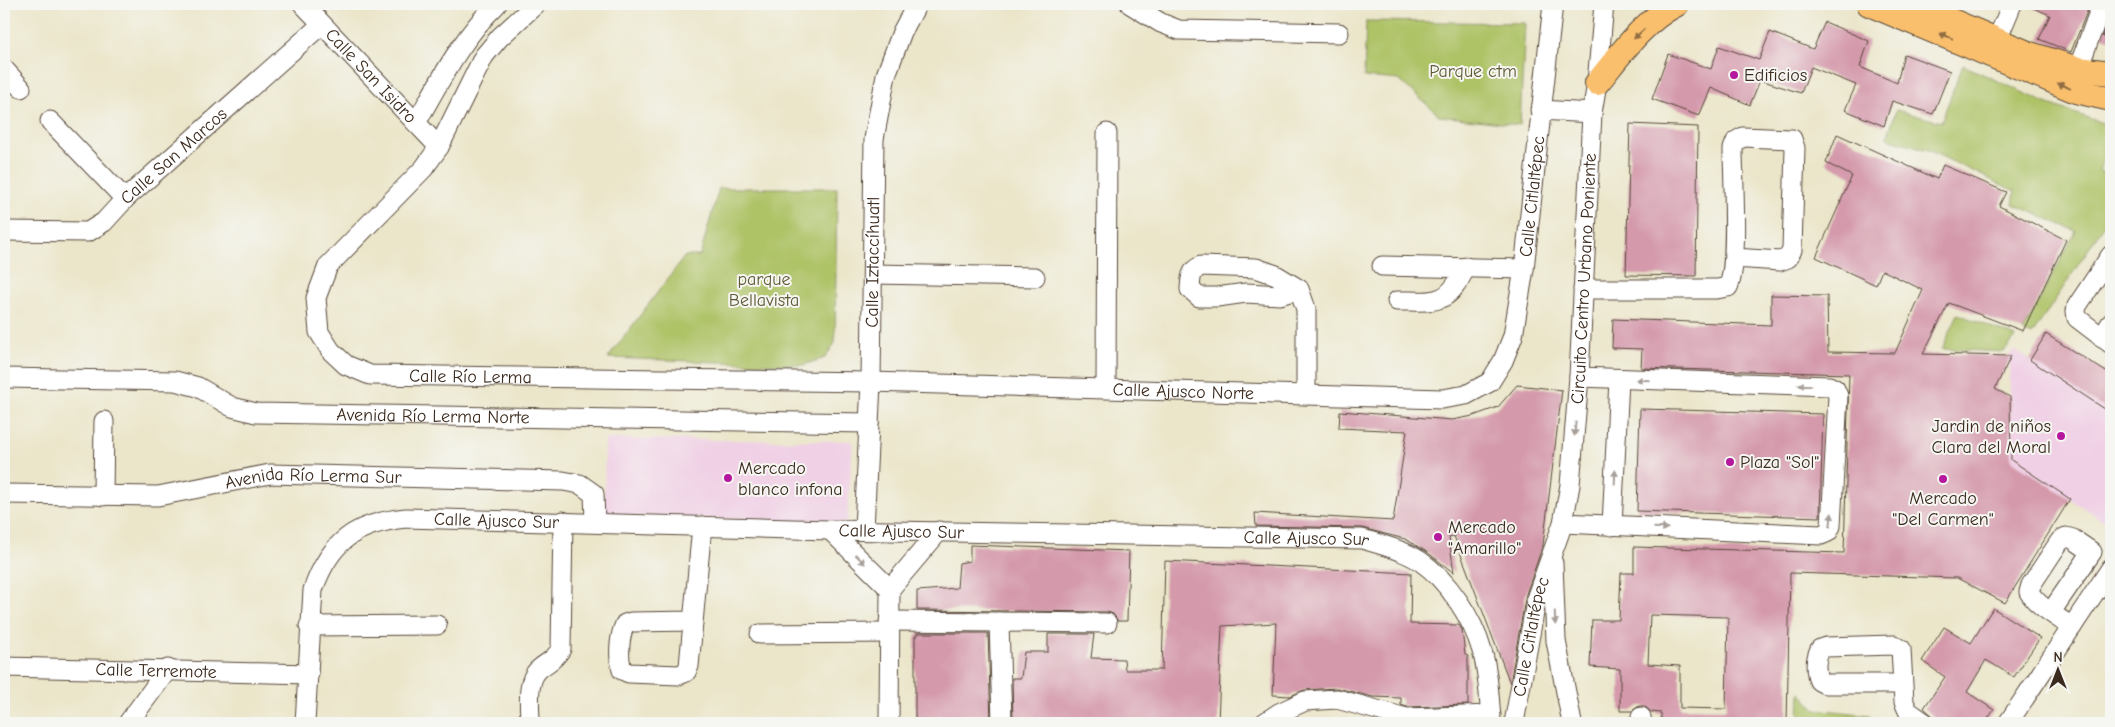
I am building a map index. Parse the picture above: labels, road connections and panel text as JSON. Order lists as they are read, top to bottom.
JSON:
{
  "streets": {
    "street": [
      "Calle San Isidro",
      "Calle San Marcos",
      "Calle Citlaltépec",
      "Calle Iztaccíhuatl",
      "Circuito Centro Urbano Poniente",
      "Calle Río Lerma",
      "Calle Ajusco Norte",
      "Avenida Río Lerma Norte",
      "Avenida Río Lerma Sur",
      "Calle Ajusco Sur",
      "Calle Terremote"
    ]
  },
  "crossings": [
    ["Calle San Isidro", "Calle San Marcos"],
    ["Calle San Isidro", "Calle Río Lerma"],
    ["Calle Citlaltépec", "Circuito Centro Urbano Poniente"],
    ["Calle Citlaltépec", "Calle Ajusco Norte"],
    ["Calle Iztaccíhuatl", "Calle Río Lerma"],
    ["Calle Iztaccíhuatl", "Calle Ajusco Norte"],
    ["Calle Iztaccíhuatl", "Avenida Río Lerma Norte"],
    ["Calle Iztaccíhuatl", "Calle Ajusco Sur"],
    ["Calle Río Lerma", "Calle Ajusco Norte"],
    ["Avenida Río Lerma Sur", "Calle Ajusco Sur"],
    ["Calle Ajusco Sur", "Calle Terremote"]
  ],
  "parks": ["Parque ctm", "parque Bellavista"],
  "places": [
    "Edificios",
    "Jardin de niños Clara del Moral",
    "Plaza \"Sol\"",
    "Mercado blanco infona",
    "Mercado \"Del Carmen\"",
    "Mercado \"Amarillo\""
  ],
  "north": "top"
}
